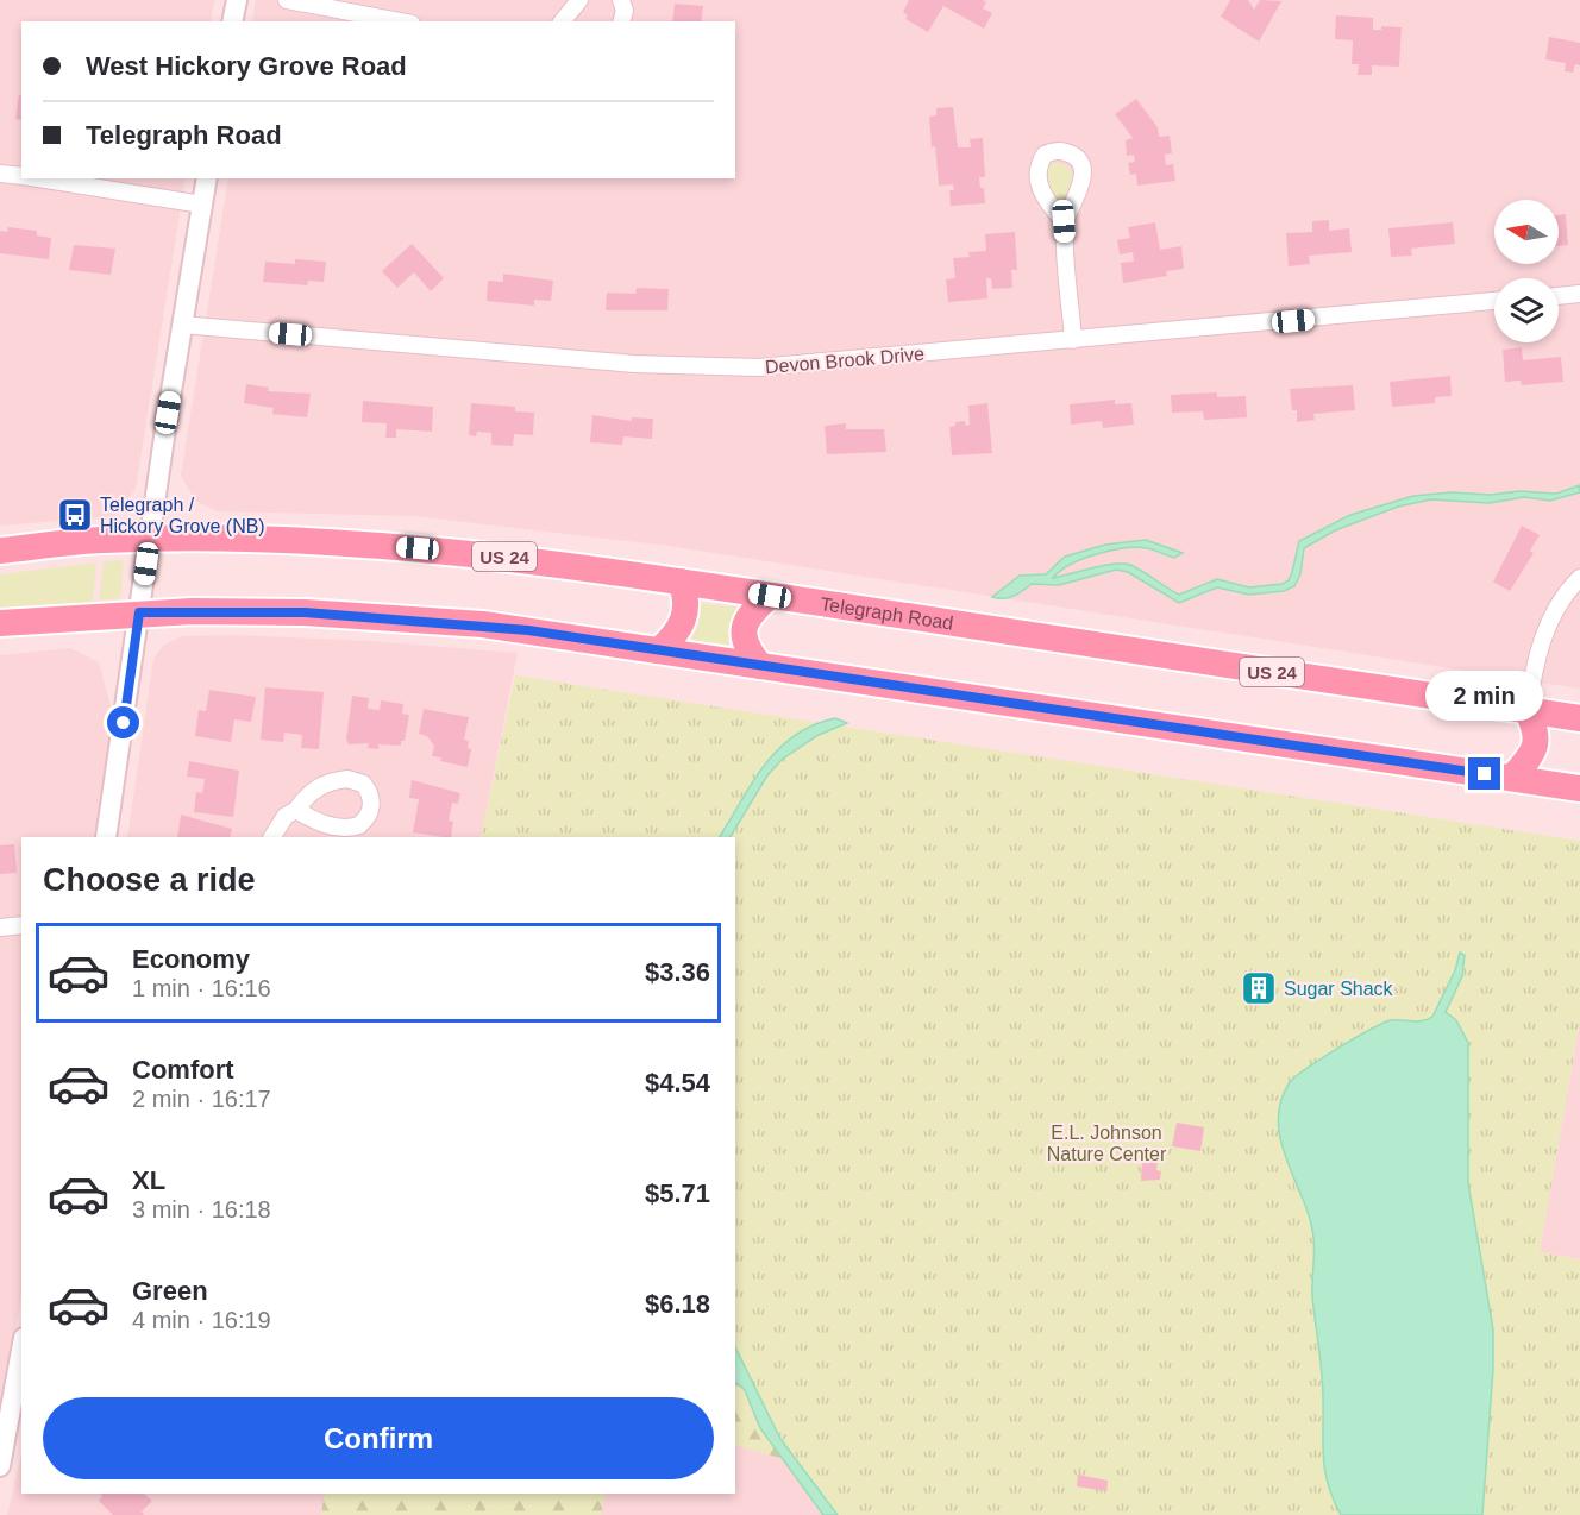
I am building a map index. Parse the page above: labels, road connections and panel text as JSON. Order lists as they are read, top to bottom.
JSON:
{
  "streets": {
    "highway": ["US 24", "Telegraph Road"],
    "street": ["Devon Brook Drive"]
  },
  "crossings": [
    ["US 24", "Telegraph Road"]
  ],
  "parks": ["E.L. Johnson Nature Center"],
  "places": {
    "bus stop": ["Telegraph / Hickory Grove (NB)"],
    "building": ["Sugar Shack"]
  },
  "north": "left",
  "page": {
    "banner": ["West Hickory Grove Road", "Telegraph Road"],
    "bubble": "2 min",
    "heading": "Choose a ride",
    "list": [
      {
        "name": "Economy",
        "note": "1 min · 16:16",
        "value": "$3.36"
      },
      {
        "name": "Comfort",
        "note": "2 min · 16:17",
        "value": "$4.54"
      },
      {
        "name": "XL",
        "note": "3 min · 16:18",
        "value": "$5.71"
      },
      {
        "name": "Green",
        "note": "4 min · 16:19",
        "value": "$6.18"
      }
    ],
    "buttons": "Confirm"
  }
}
